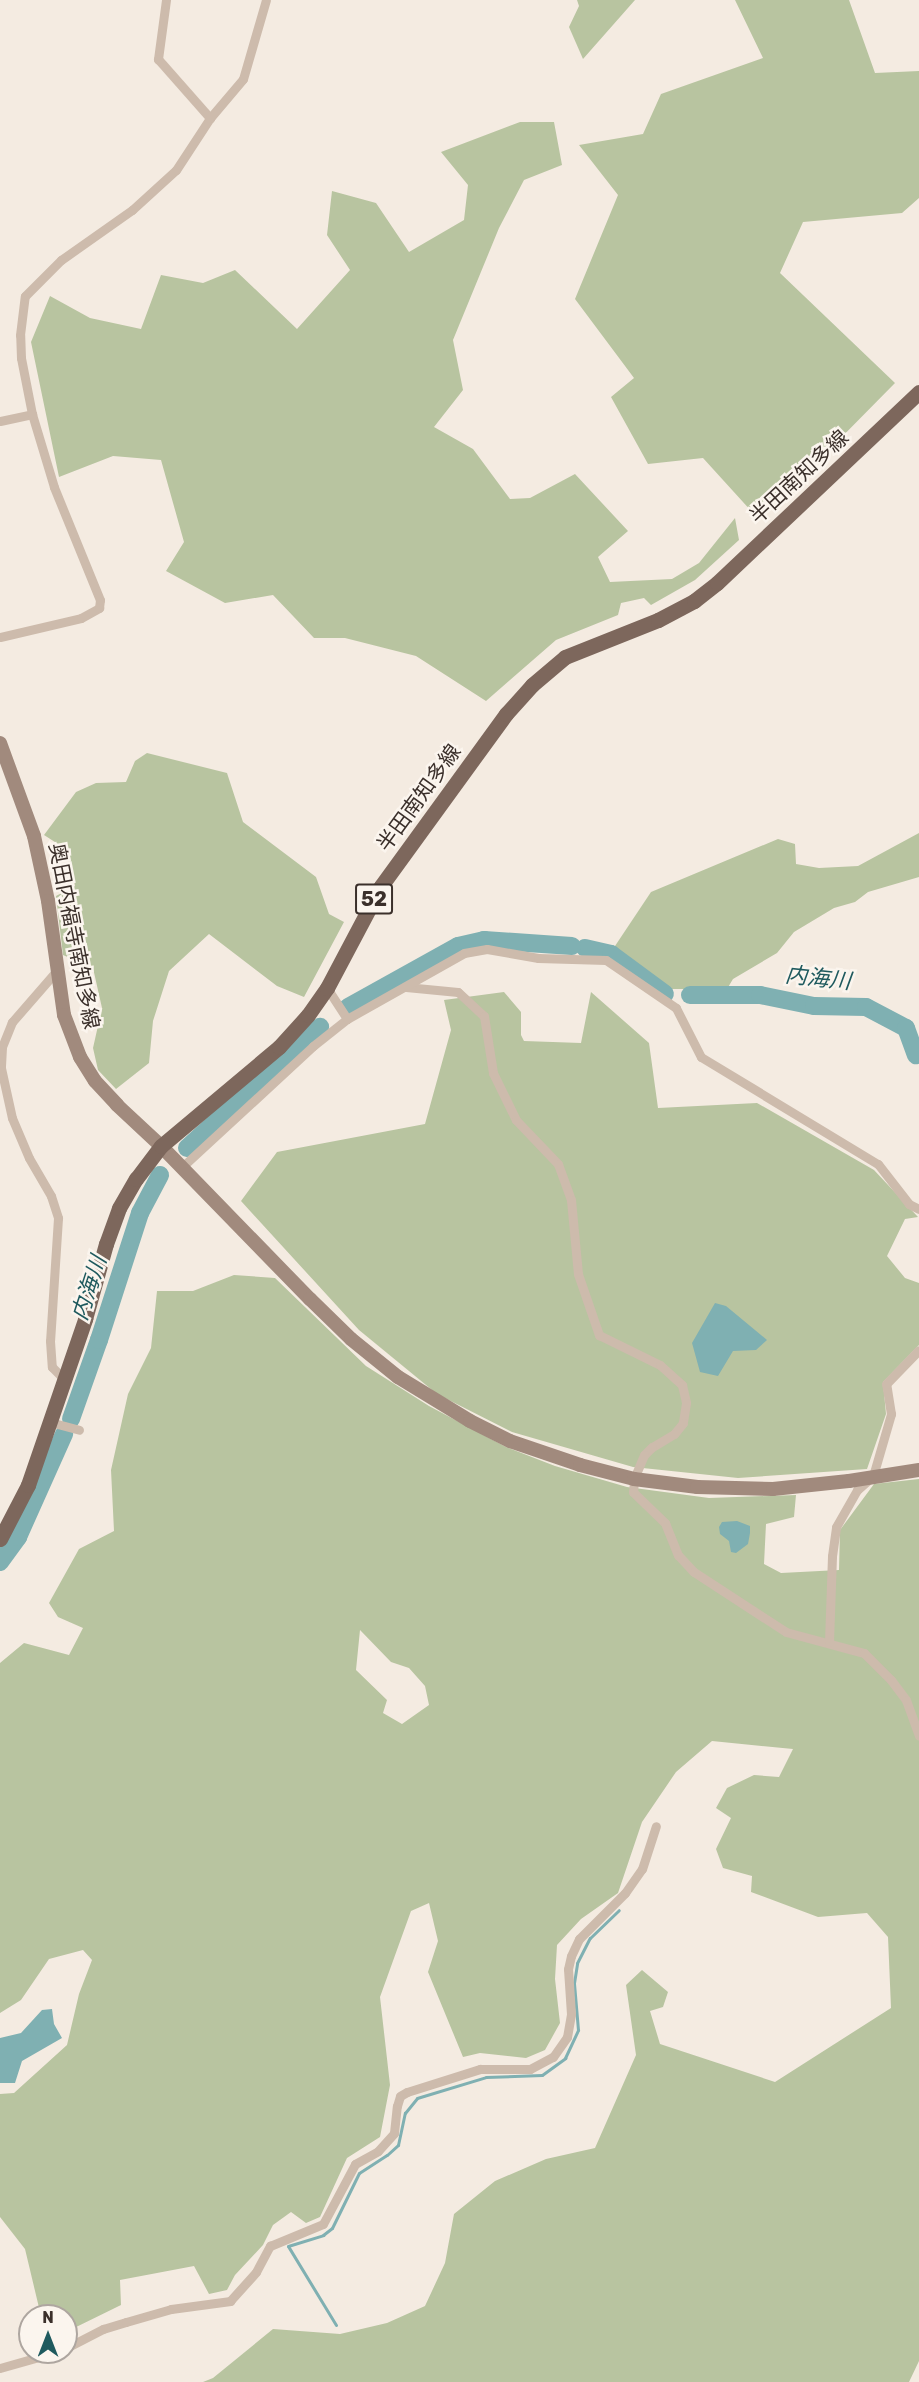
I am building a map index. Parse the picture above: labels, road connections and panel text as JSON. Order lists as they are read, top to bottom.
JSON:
{
  "streets": {
    "main road": ["半田南知多線", "52"],
    "street": ["奥田内福寺南知多線"]
  },
  "crossings": [
    ["半田南知多線", "奥田内福寺南知多線"]
  ],
  "water": ["内海川"],
  "north": "top"
}
